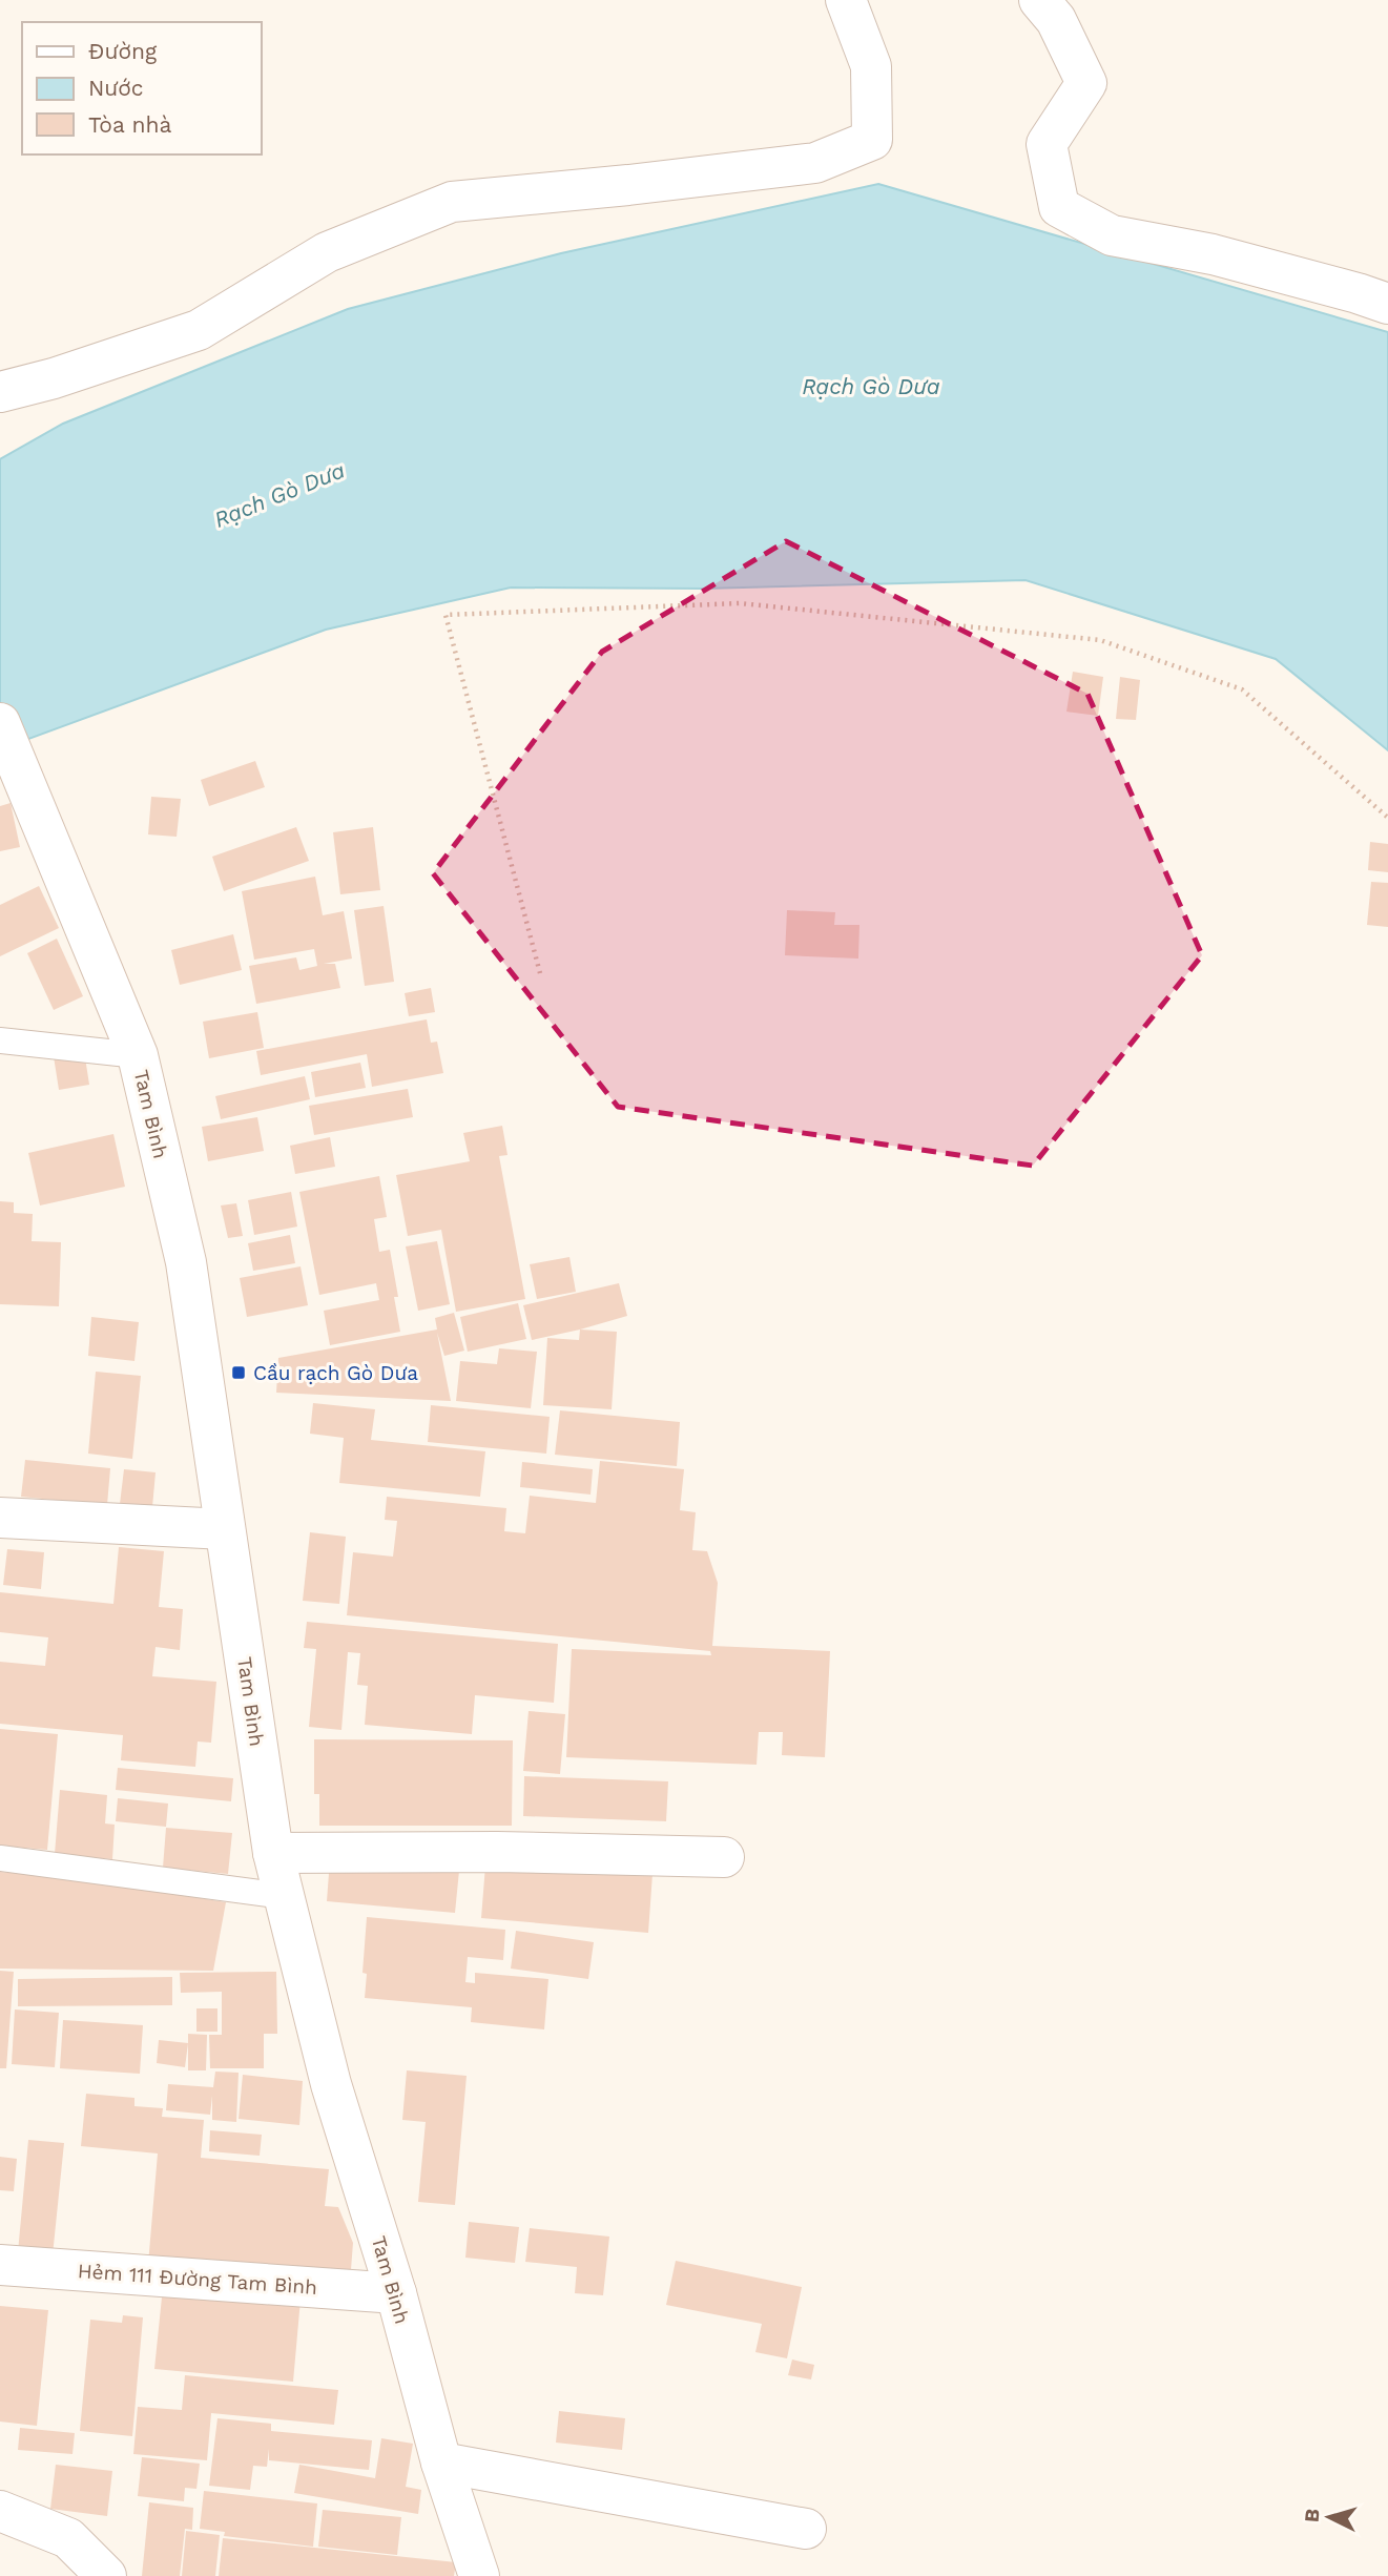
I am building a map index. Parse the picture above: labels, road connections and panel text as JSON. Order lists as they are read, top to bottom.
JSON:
{
  "streets": {
    "street": ["Tam Bình", "Hẻm 111 Đường Tam Bình"]
  },
  "crossings": [
    ["Tam Bình", "Hẻm 111 Đường Tam Bình"]
  ],
  "water": ["Rạch Gò Dưa"],
  "places": {
    "transit": ["Cầu rạch Gò Dưa"]
  },
  "legend": ["Đường", "Nước", "Tòa nhà"],
  "north": "left"
}
